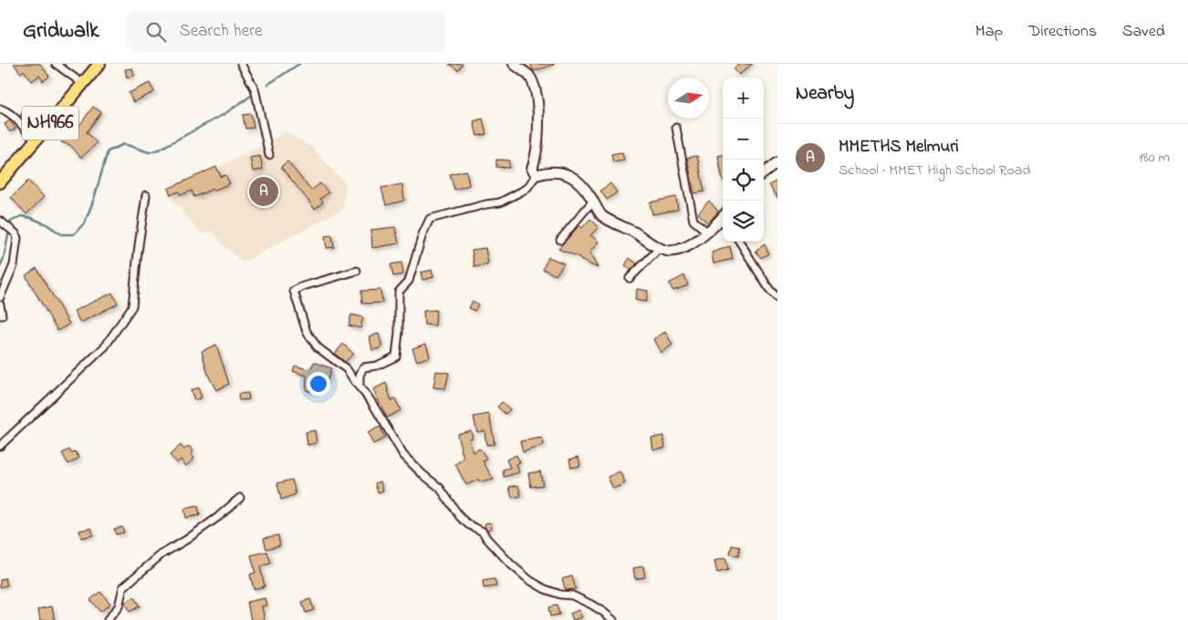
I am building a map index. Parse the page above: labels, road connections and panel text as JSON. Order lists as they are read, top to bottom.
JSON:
{
  "streets": {
    "highway": ["NH966"]
  },
  "north": "right",
  "page": {
    "header": "Gridwalk",
    "search": "Search here",
    "nav": ["Map", "Directions", "Saved"],
    "heading": "Nearby",
    "map_buttons": ["+", "−"],
    "list": [
      {
        "mark": "A",
        "name": "MMETHS Melmuri",
        "note": "School · MMET High School Road",
        "value": "180 m"
      }
    ],
    "pins": "A"
  }
}
